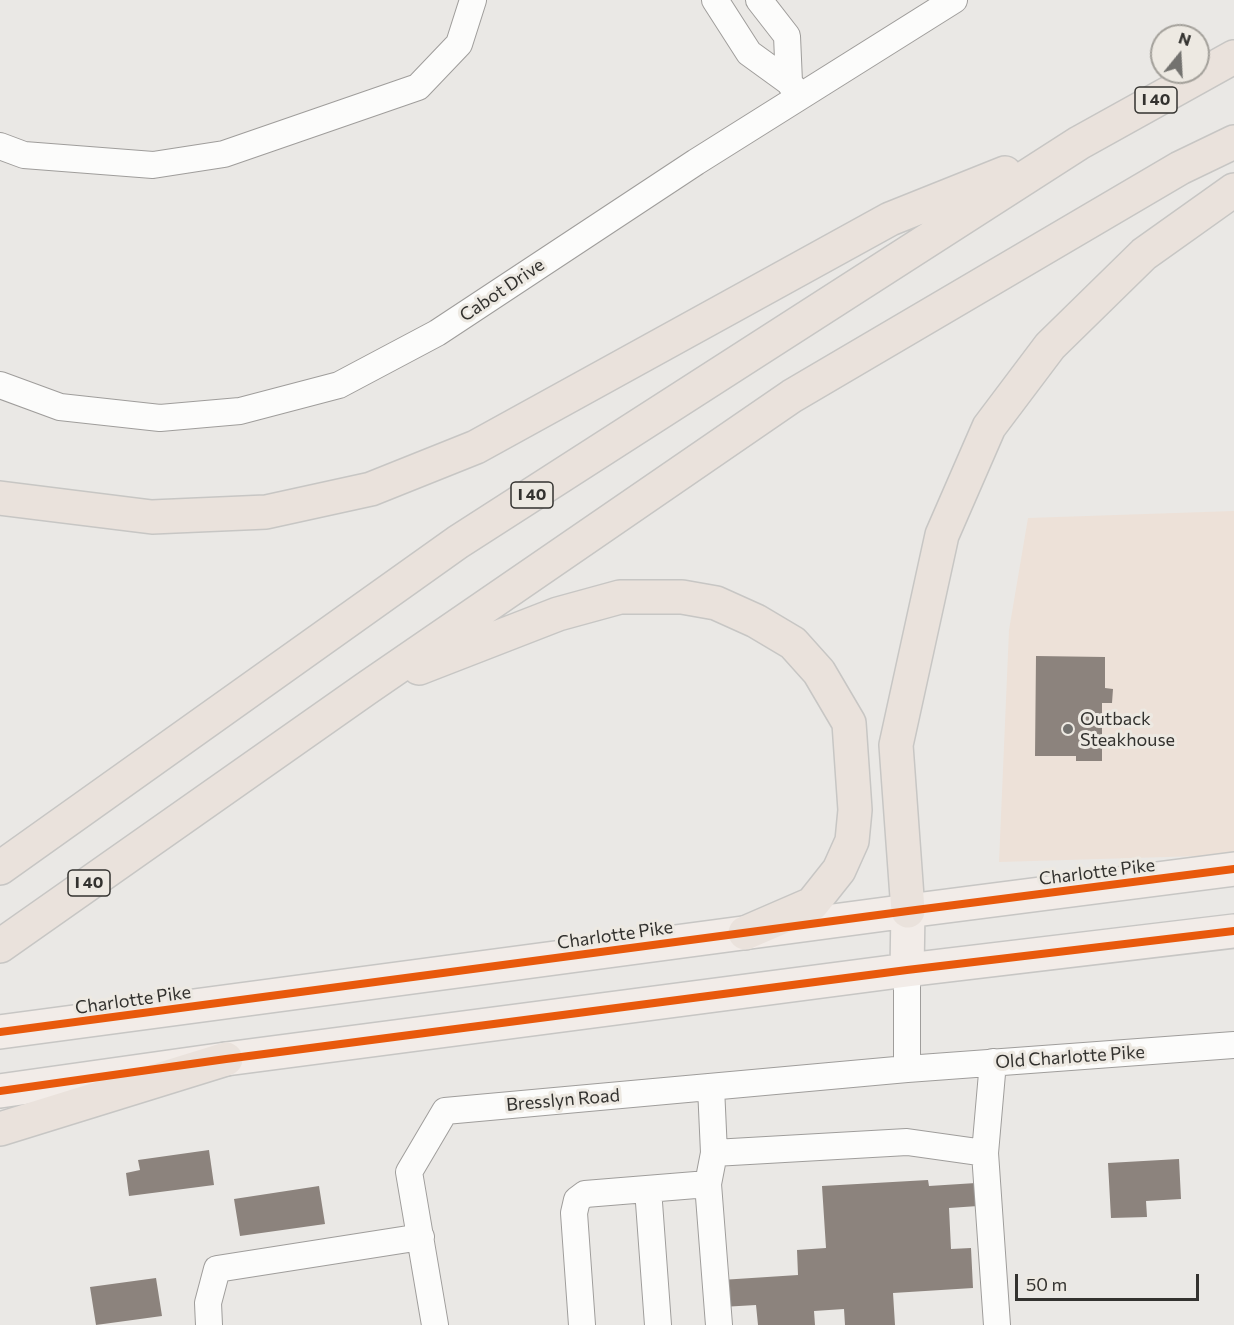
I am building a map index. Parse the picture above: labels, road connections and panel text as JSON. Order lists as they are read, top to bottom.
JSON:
{
  "streets": {
    "highway": ["I 40"],
    "main road": ["Charlotte Pike"],
    "street": ["Cabot Drive", "Old Charlotte Pike", "Bresslyn Road"]
  },
  "crossings": [
    ["Old Charlotte Pike", "Bresslyn Road"]
  ],
  "places": ["Outback Steakhouse"],
  "scale_bar": "50 m",
  "north": "top"
}
